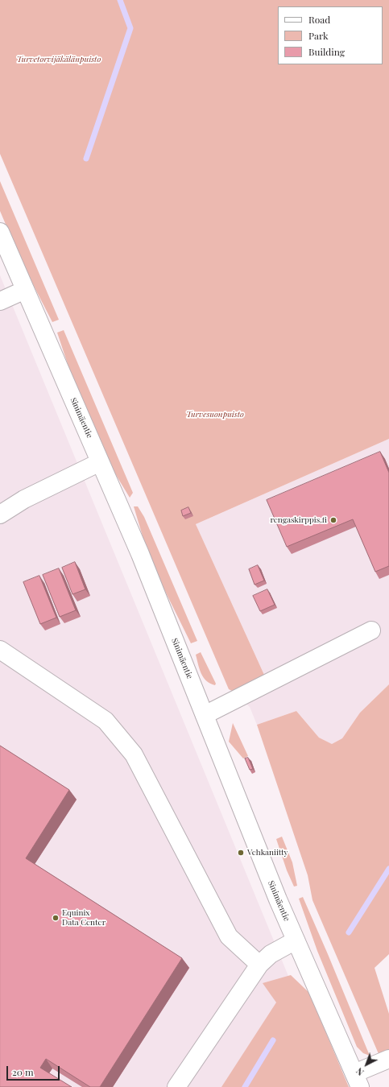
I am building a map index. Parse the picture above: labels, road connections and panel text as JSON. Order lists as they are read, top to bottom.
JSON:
{
  "streets": {
    "main road": ["Sinimäentie"]
  },
  "parks": ["Turvetorvijäkälänpuisto", "Turvesuonpuisto"],
  "places": ["rengaskirppis.fi", "Vehkaniitty", "Equinix Data Center"],
  "legend": ["Road", "Park", "Building"],
  "scale_bar": "20 m",
  "north": "bottom left"
}
